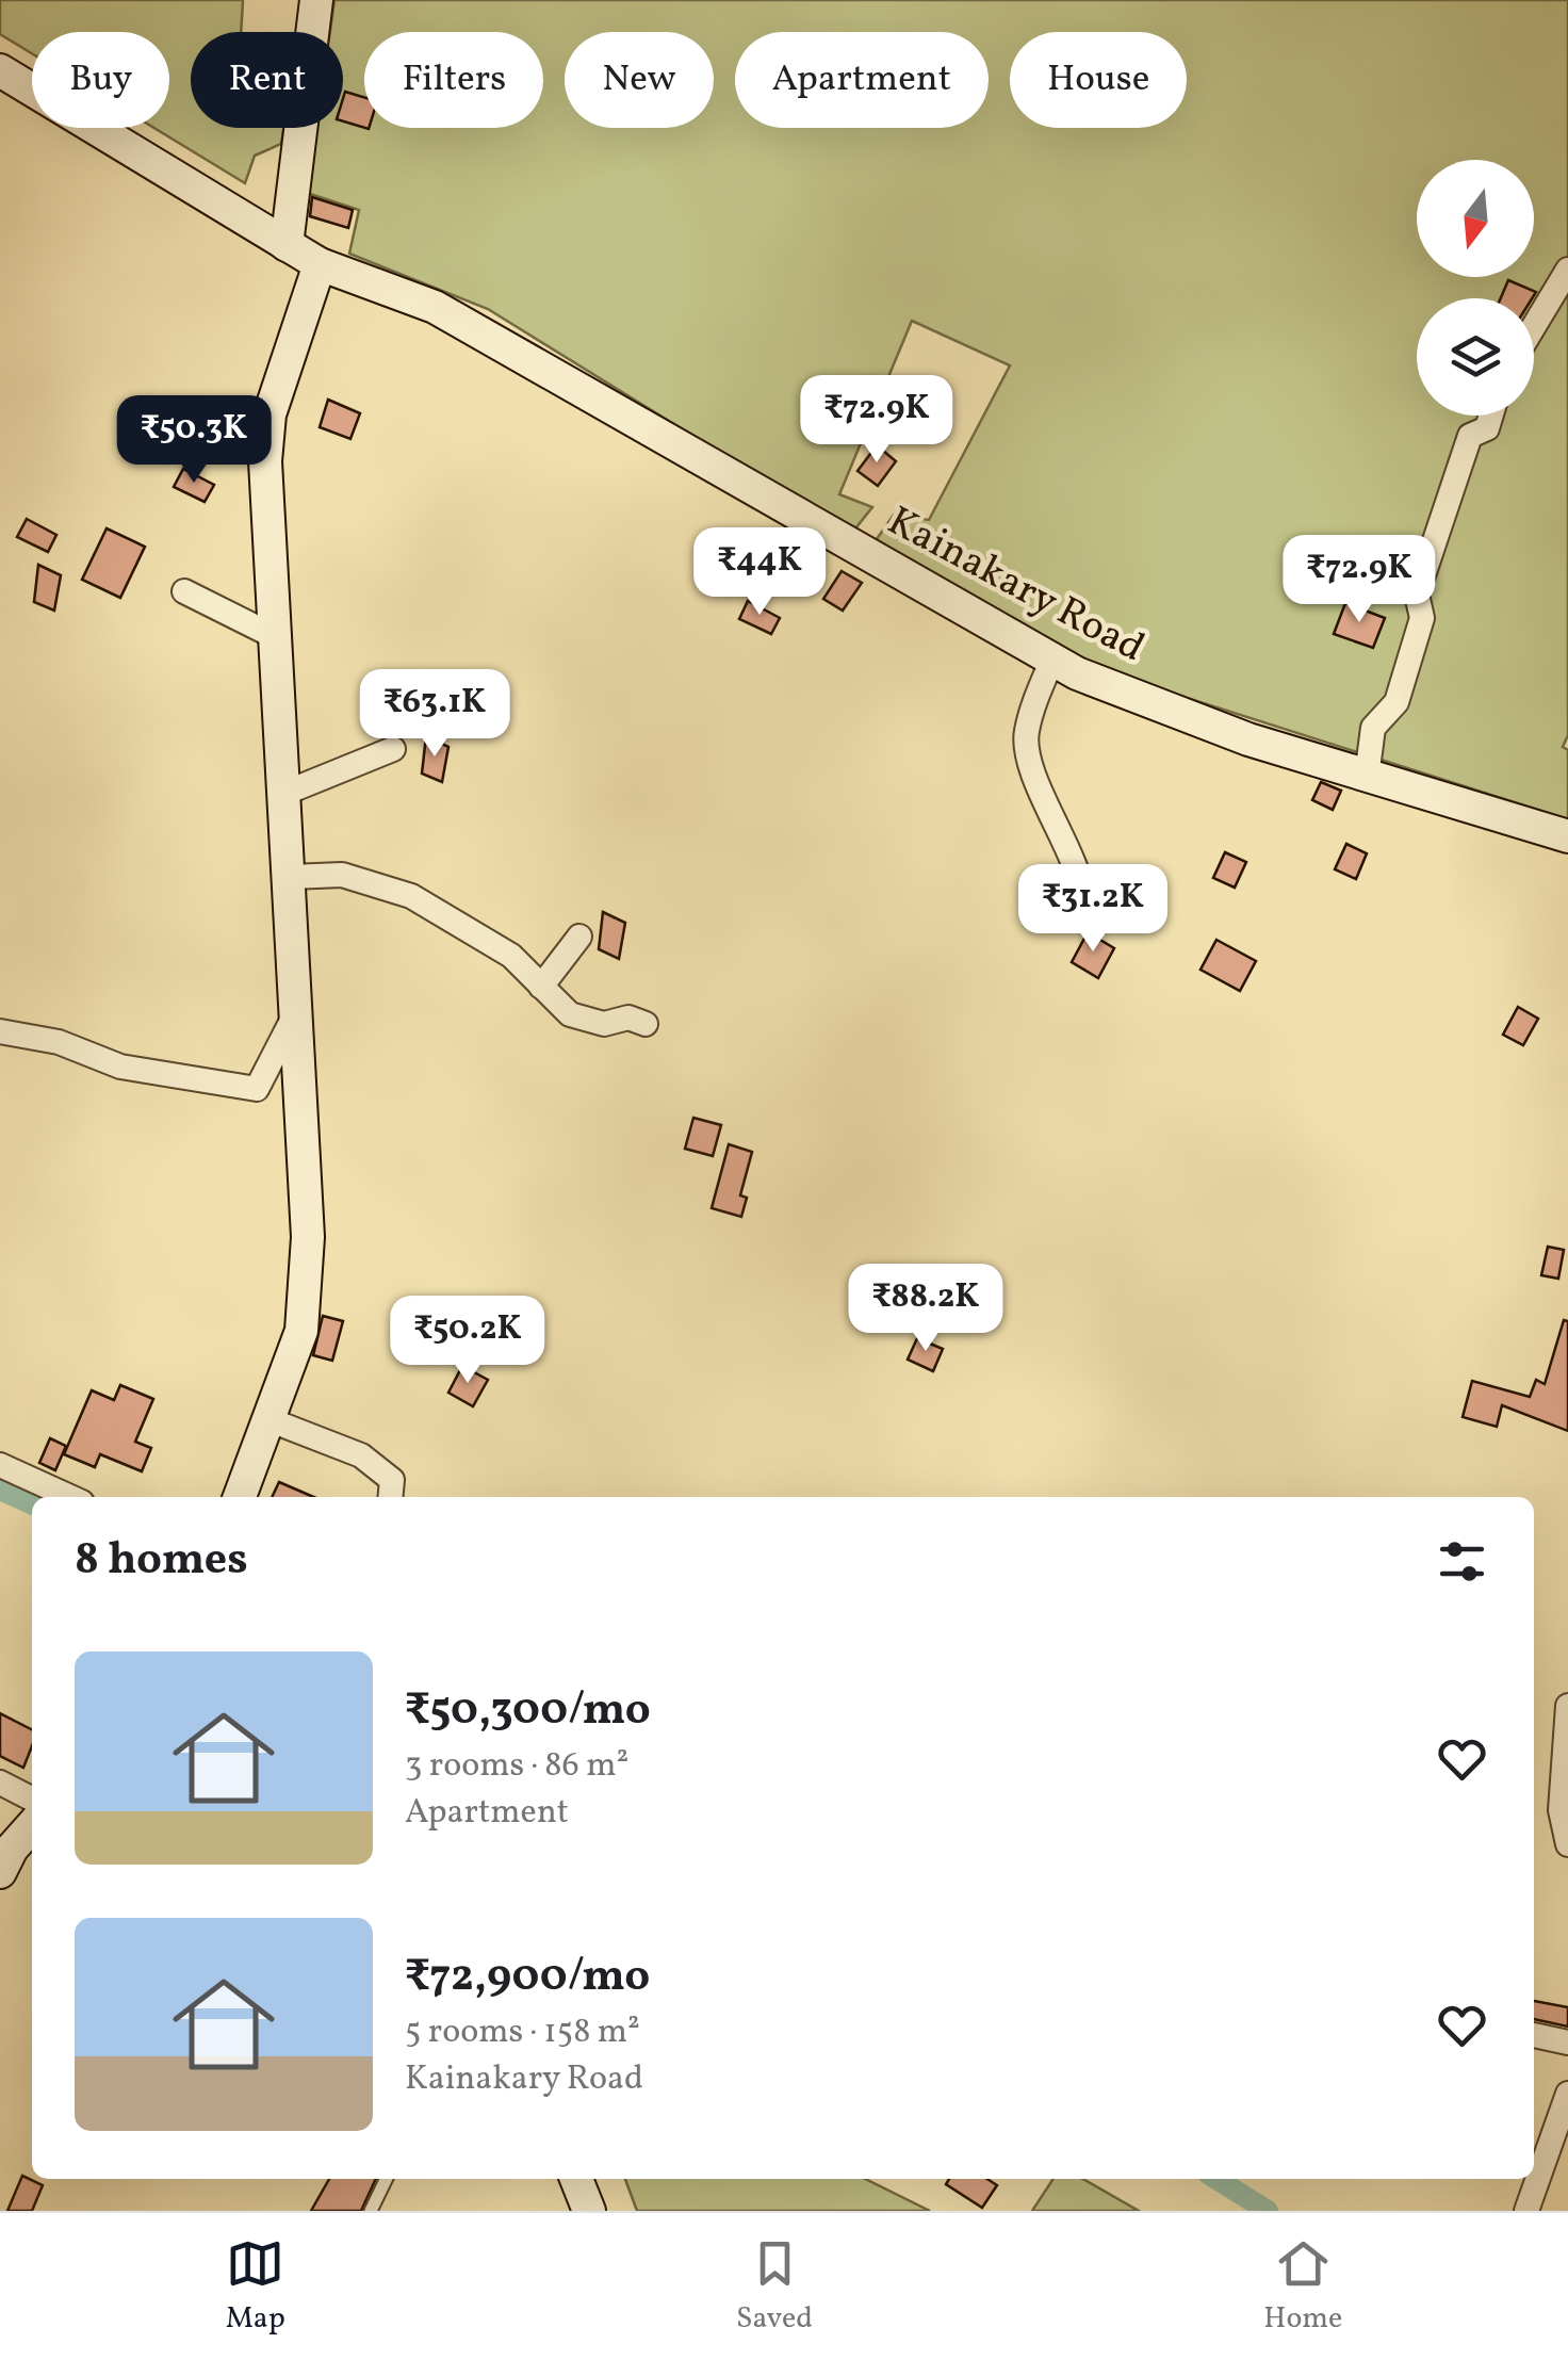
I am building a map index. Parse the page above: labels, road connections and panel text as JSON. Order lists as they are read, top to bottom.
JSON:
{
  "streets": {
    "main road": ["Kainakary Road"]
  },
  "north": "bottom",
  "page": {
    "chip": [
      "Buy",
      "Rent",
      "Filters",
      "New",
      "Apartment",
      "House"
    ],
    "price": [
      "₹72.9K",
      "₹50.3K",
      "₹44K",
      "₹72.9K",
      "₹63.1K",
      "₹31.2K",
      "₹88.2K",
      "₹50.2K"
    ],
    "heading": "8 homes",
    "list": [
      {
        "name": "₹50,300/mo",
        "note": "3 rooms · 86 m² · Apartment"
      },
      {
        "name": "₹72,900/mo",
        "note": "5 rooms · 158 m² · Kainakary Road"
      }
    ],
    "tabs": ["Map", "Saved", "Home"]
  }
}
